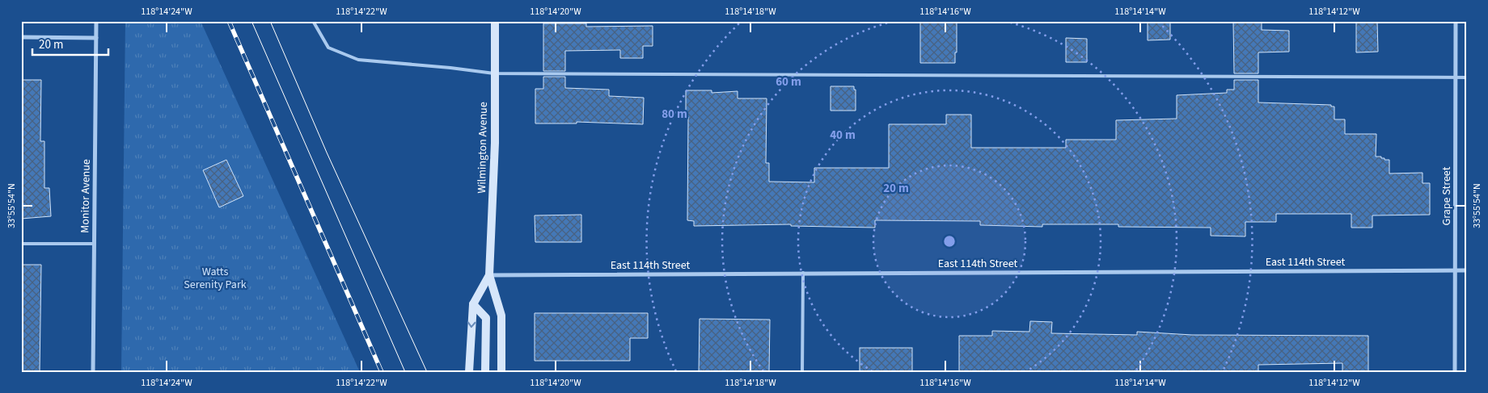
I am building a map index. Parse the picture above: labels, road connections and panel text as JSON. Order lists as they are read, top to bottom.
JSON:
{
  "streets": {
    "main road": ["Wilmington Avenue"],
    "street": ["Monitor Avenue", "Grape Street", "East 114th Street"]
  },
  "crossings": [
    ["Wilmington Avenue", "East 114th Street"],
    ["Grape Street", "East 114th Street"]
  ],
  "parks": ["Watts Serenity Park"],
  "scale_bar": "20 m",
  "coordinates": [
    "118°14'24\"W",
    "118°14'22\"W",
    "118°14'20\"W",
    "118°14'18\"W",
    "118°14'16\"W",
    "118°14'14\"W",
    "118°14'12\"W",
    "33°55'54\"N"
  ],
  "rings": [
    "60 m",
    "80 m",
    "40 m",
    "20 m"
  ]
}
